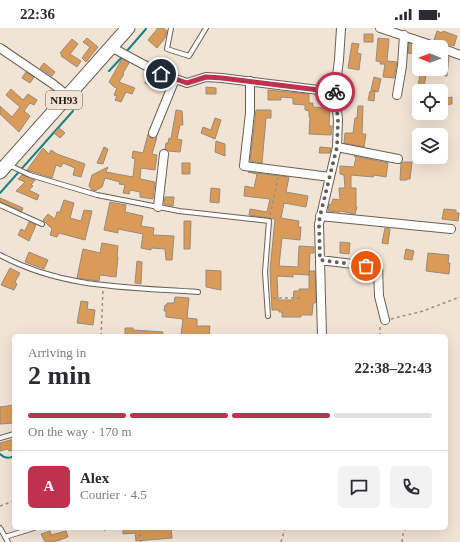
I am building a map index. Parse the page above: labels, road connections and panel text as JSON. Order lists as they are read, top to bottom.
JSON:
{
  "streets": {
    "main road": ["NH93"]
  },
  "north": "left",
  "page": {
    "status": "22:36",
    "heading": ["2 min", "Arriving in", "22:38–22:43"],
    "panel": ["Alex", "Courier · 4.5"],
    "bar": "On the way · 170 m",
    "round": "A"
  }
}
